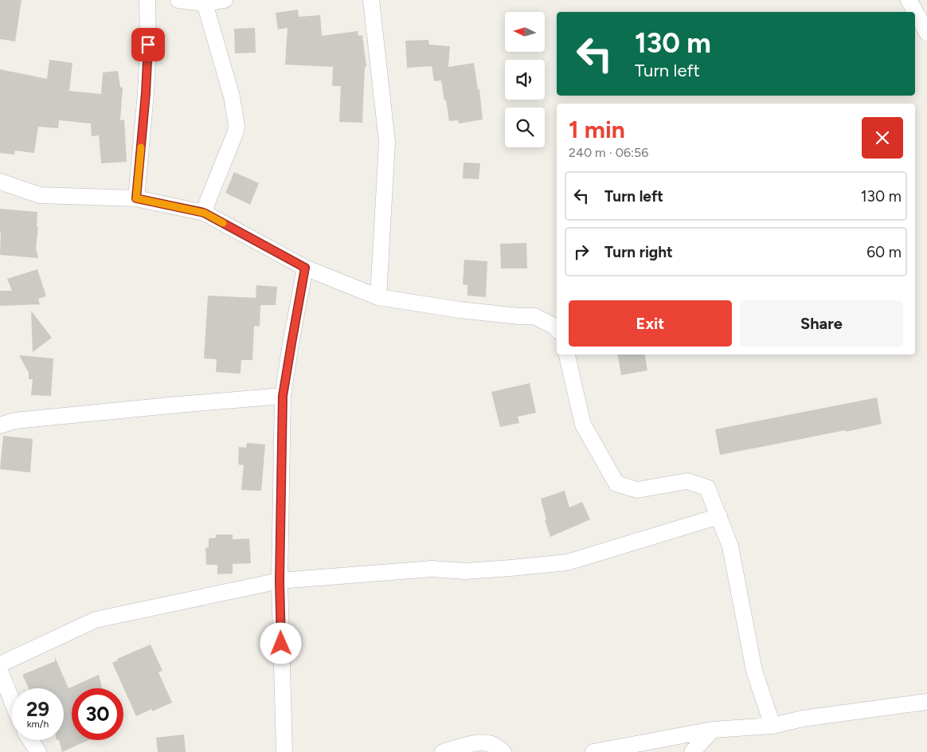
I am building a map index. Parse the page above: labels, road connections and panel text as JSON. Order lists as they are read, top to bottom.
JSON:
{
  "north": "left",
  "page": {
    "turn": ["130 m", "Turn left"],
    "heading": ["1 min", "240 m · 06:56"],
    "list": [
      {
        "name": "Turn left",
        "value": "130 m"
      },
      {
        "name": "Turn right",
        "value": "60 m"
      }
    ],
    "buttons": ["Exit", "Share"],
    "speed": "29 km/h",
    "limit": "30"
  }
}
